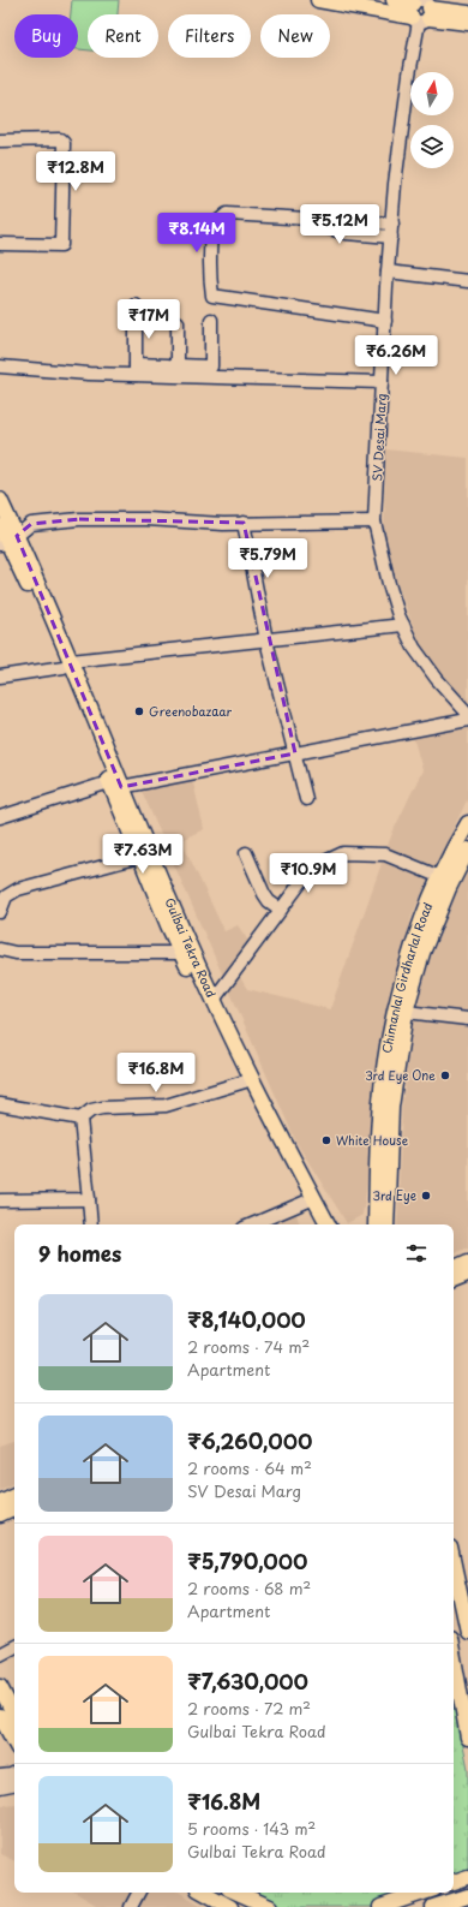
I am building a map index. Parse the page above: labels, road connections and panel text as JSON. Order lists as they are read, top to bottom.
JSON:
{
  "streets": {
    "main road": ["Gulbai Tekra Road", "Chimanlal Girdharlal Road"],
    "street": ["SV Desai Marg"]
  },
  "places": [
    "Greenobazaar",
    "3rd Eye One",
    "White House",
    "3rd Eye"
  ],
  "north": "top",
  "page": {
    "chip": [
      "Buy",
      "Rent",
      "Filters",
      "New"
    ],
    "price": [
      "₹12.8M",
      "₹5.12M",
      "₹8.14M",
      "₹17M",
      "₹6.26M",
      "₹5.79M",
      "₹7.63M",
      "₹10.9M",
      "₹16.8M"
    ],
    "heading": "9 homes",
    "list": [
      {
        "name": "₹8,140,000",
        "note": "2 rooms · 74 m² · Apartment"
      },
      {
        "name": "₹6,260,000",
        "note": "2 rooms · 64 m² · SV Desai Marg"
      },
      {
        "name": "₹5,790,000",
        "note": "2 rooms · 68 m² · Apartment"
      },
      {
        "name": "₹7,630,000",
        "note": "2 rooms · 72 m² · Gulbai Tekra Road"
      },
      {
        "name": "₹16.8M",
        "note": "5 rooms · 143 m² · Gulbai Tekra Road"
      }
    ]
  }
}
